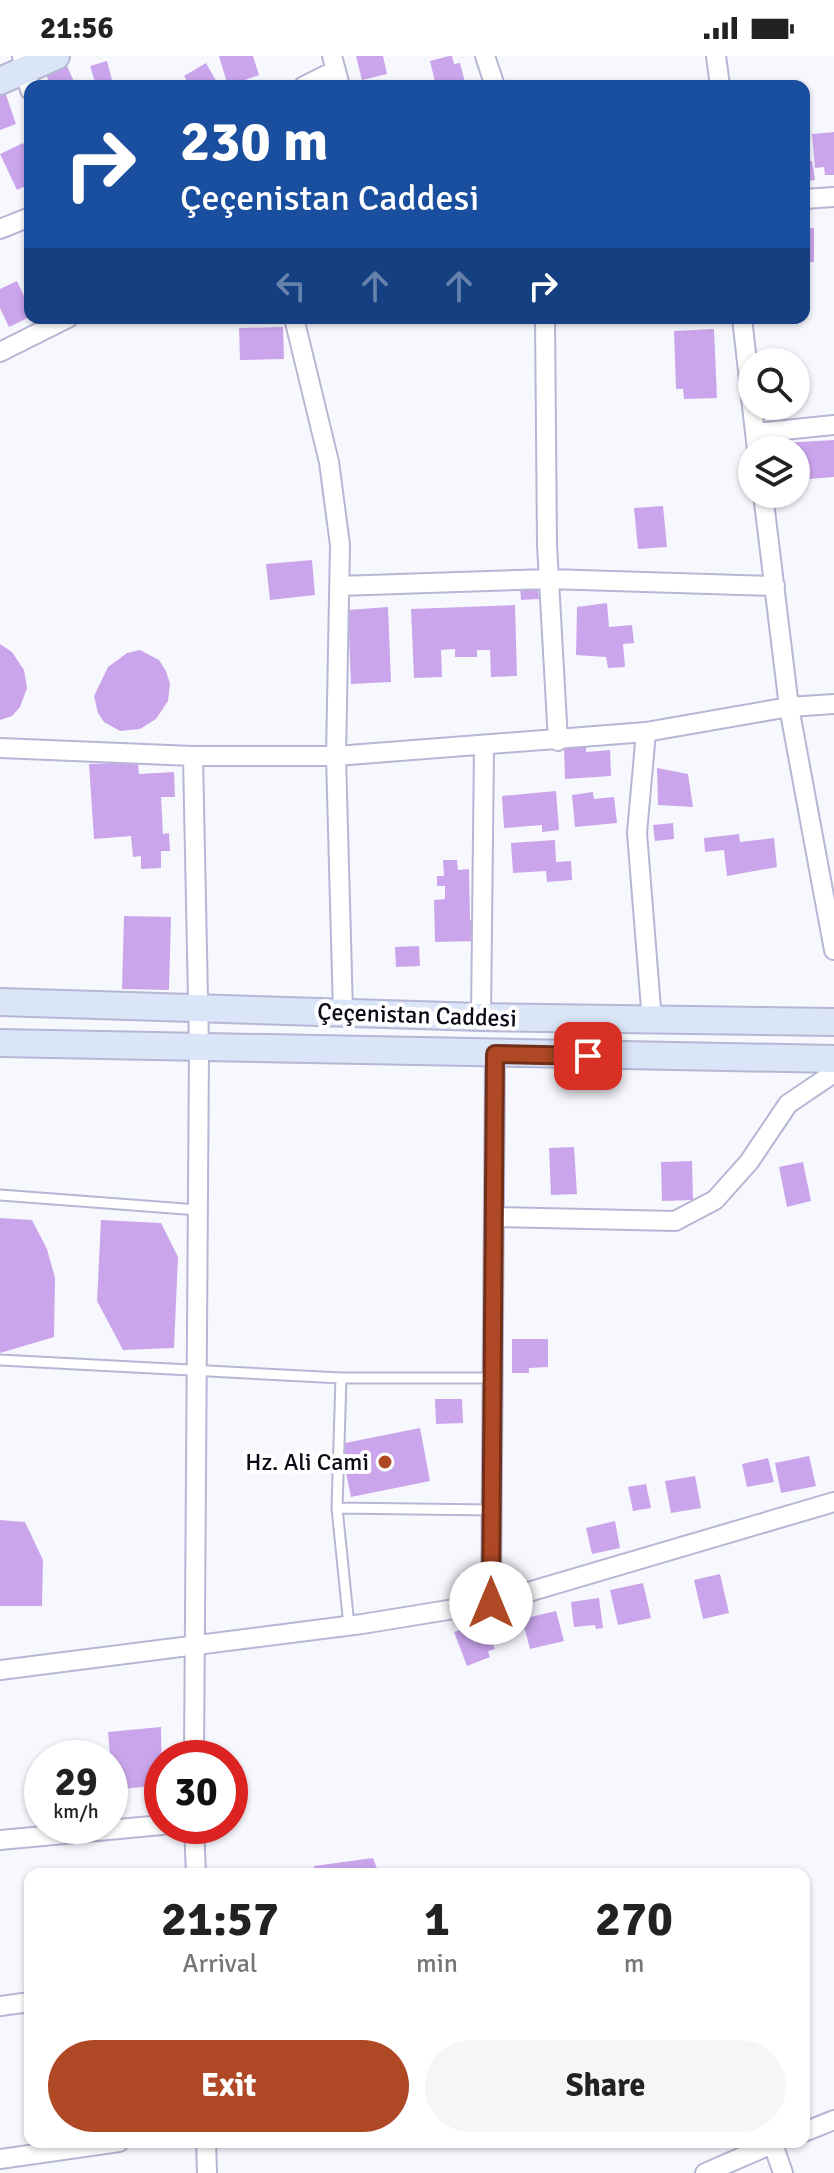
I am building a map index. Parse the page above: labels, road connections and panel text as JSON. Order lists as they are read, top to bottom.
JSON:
{
  "streets": {
    "main road": ["Çeçenistan Caddesi"]
  },
  "places": ["Hz. Ali Cami"],
  "page": {
    "status": "21:56",
    "turn": ["230 m", "Çeçenistan Caddesi"],
    "speed": "29 km/h",
    "limit": "30",
    "eta": [
      "21:57",
      "Arrival",
      "1",
      "min",
      "270",
      "m"
    ],
    "buttons": ["Exit", "Share"]
  }
}
